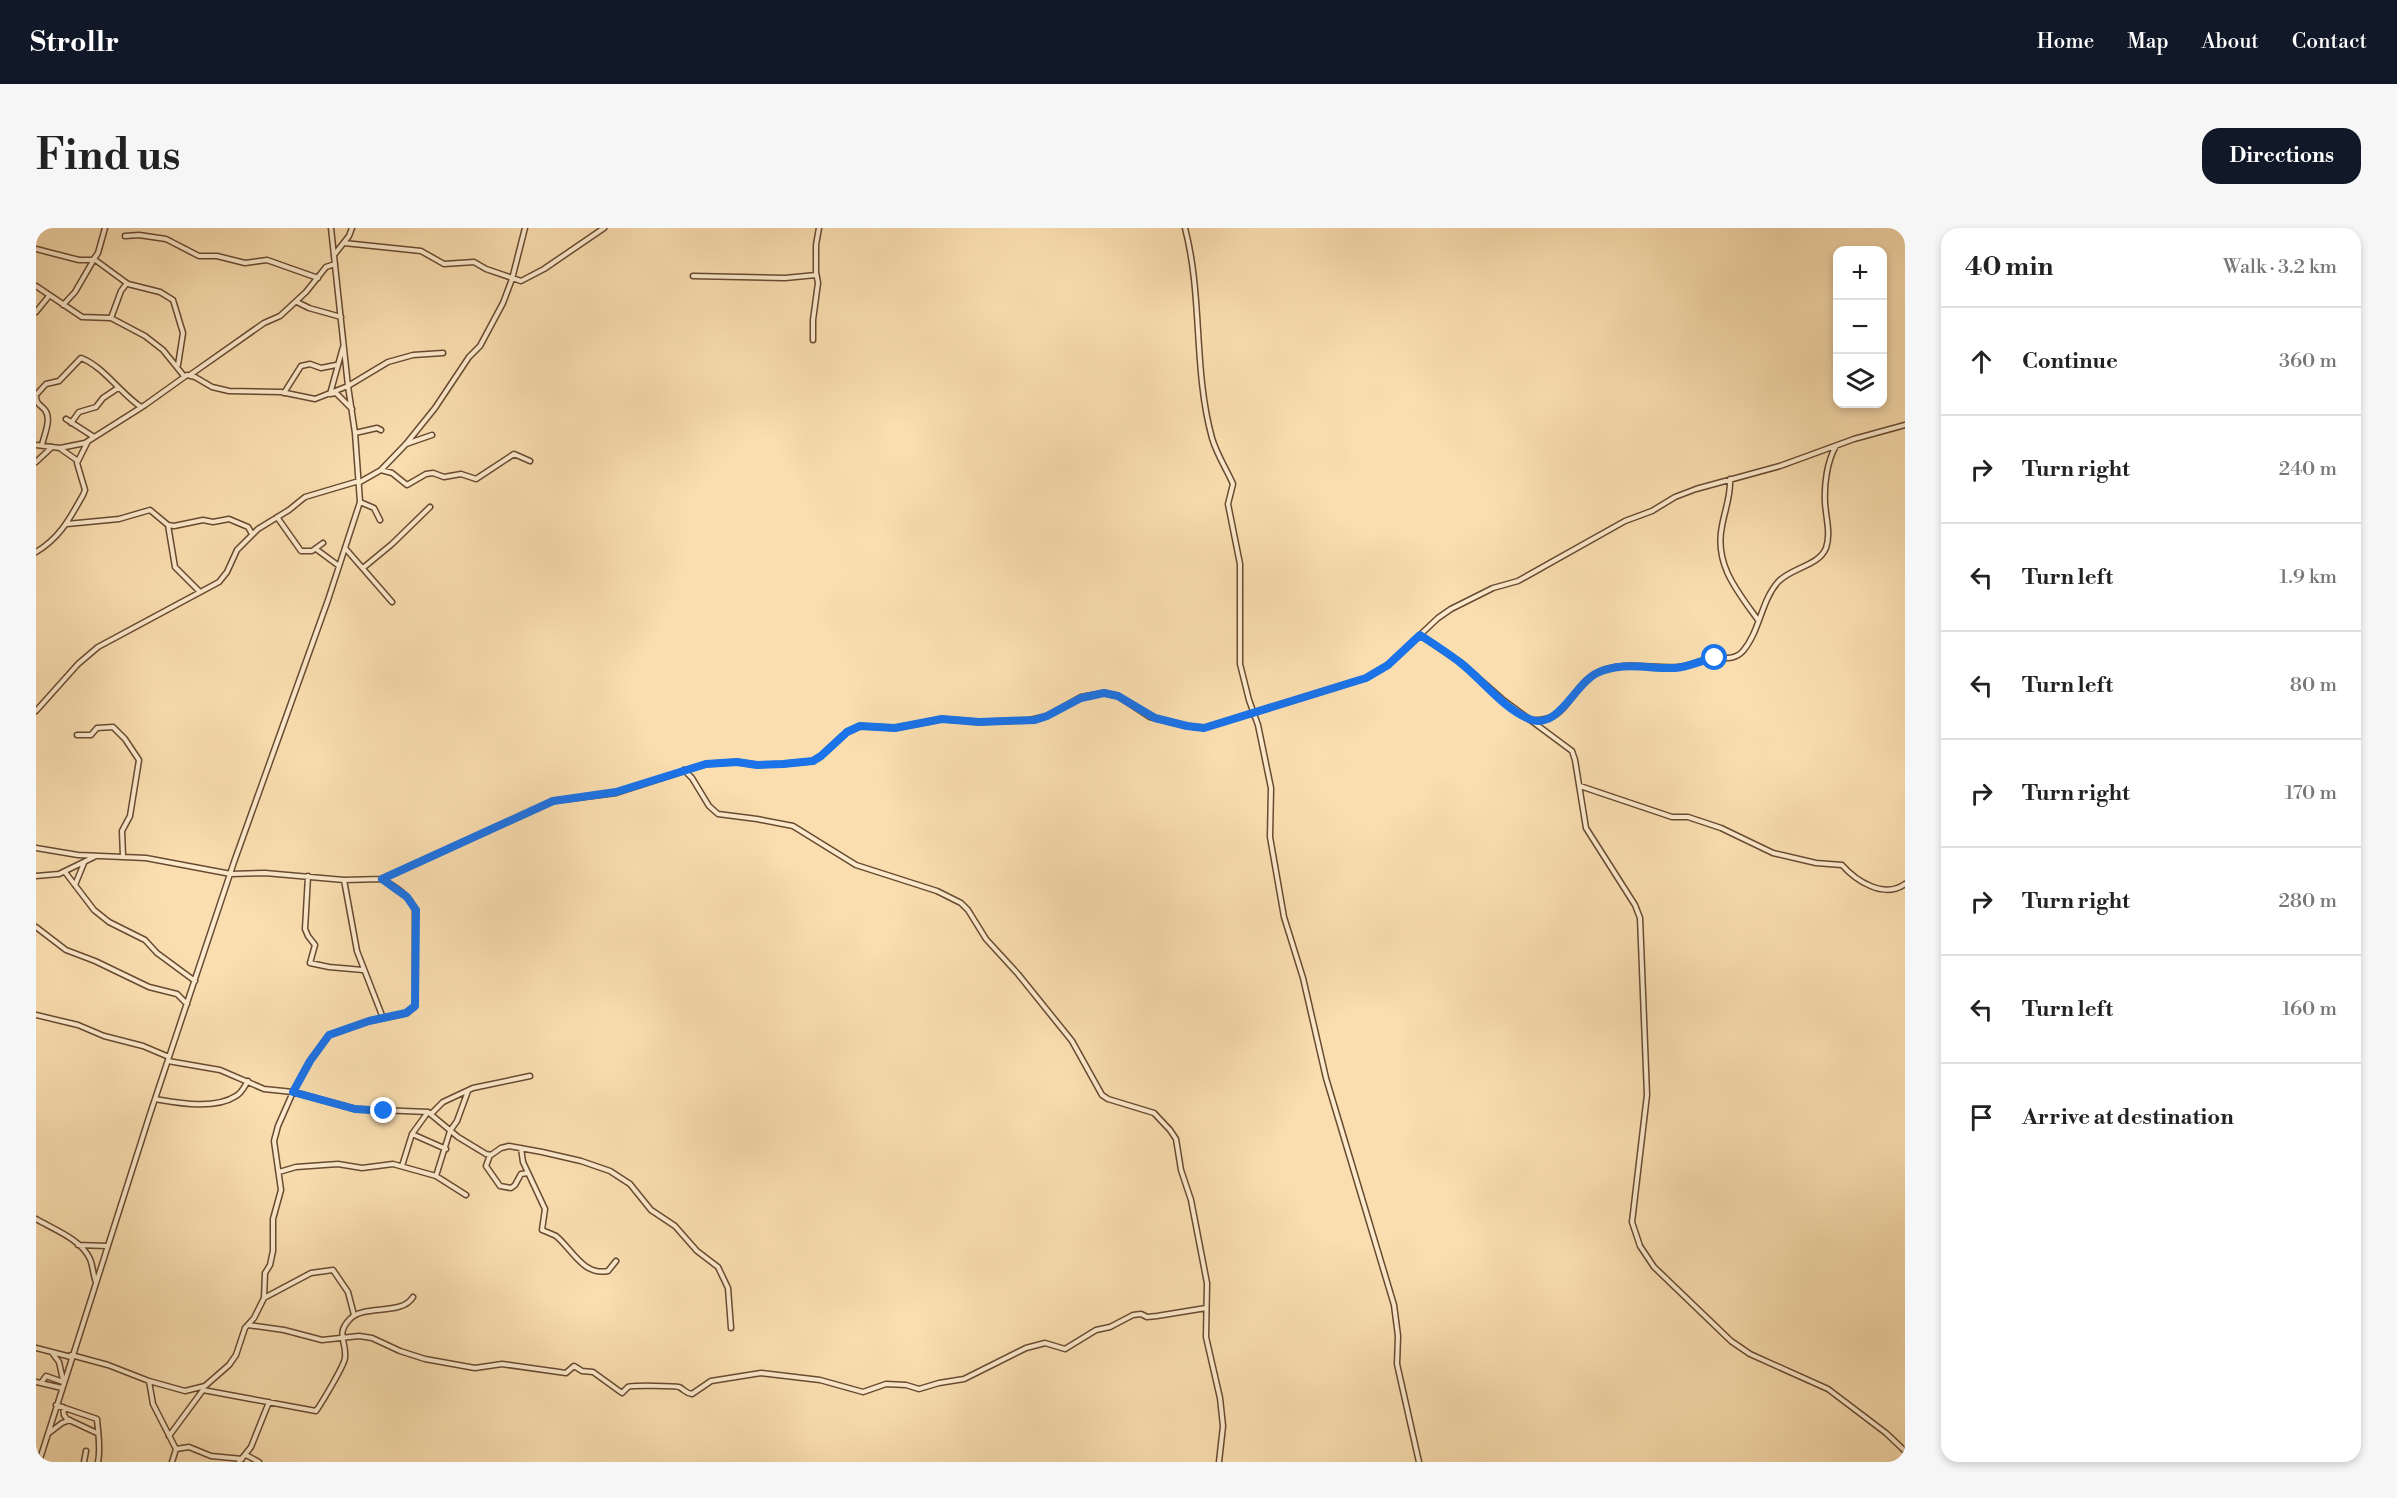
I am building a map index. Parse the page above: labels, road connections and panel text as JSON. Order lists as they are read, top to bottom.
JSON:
{
  "page": {
    "header": "Strollr",
    "nav": [
      "Home",
      "Map",
      "About",
      "Contact"
    ],
    "buttons": "Directions",
    "title": "Find us",
    "heading": ["40 min", "Walk · 3.2 km"],
    "map_buttons": ["+", "−"],
    "list": [
      ["Continue", "360 m"],
      ["Turn right", "240 m"],
      ["Turn left", "1.9 km"],
      ["Turn left", "80 m"],
      ["Turn right", "170 m"],
      ["Turn right", "280 m"],
      ["Turn left", "160 m"],
      "Arrive at destination"
    ]
  }
}
